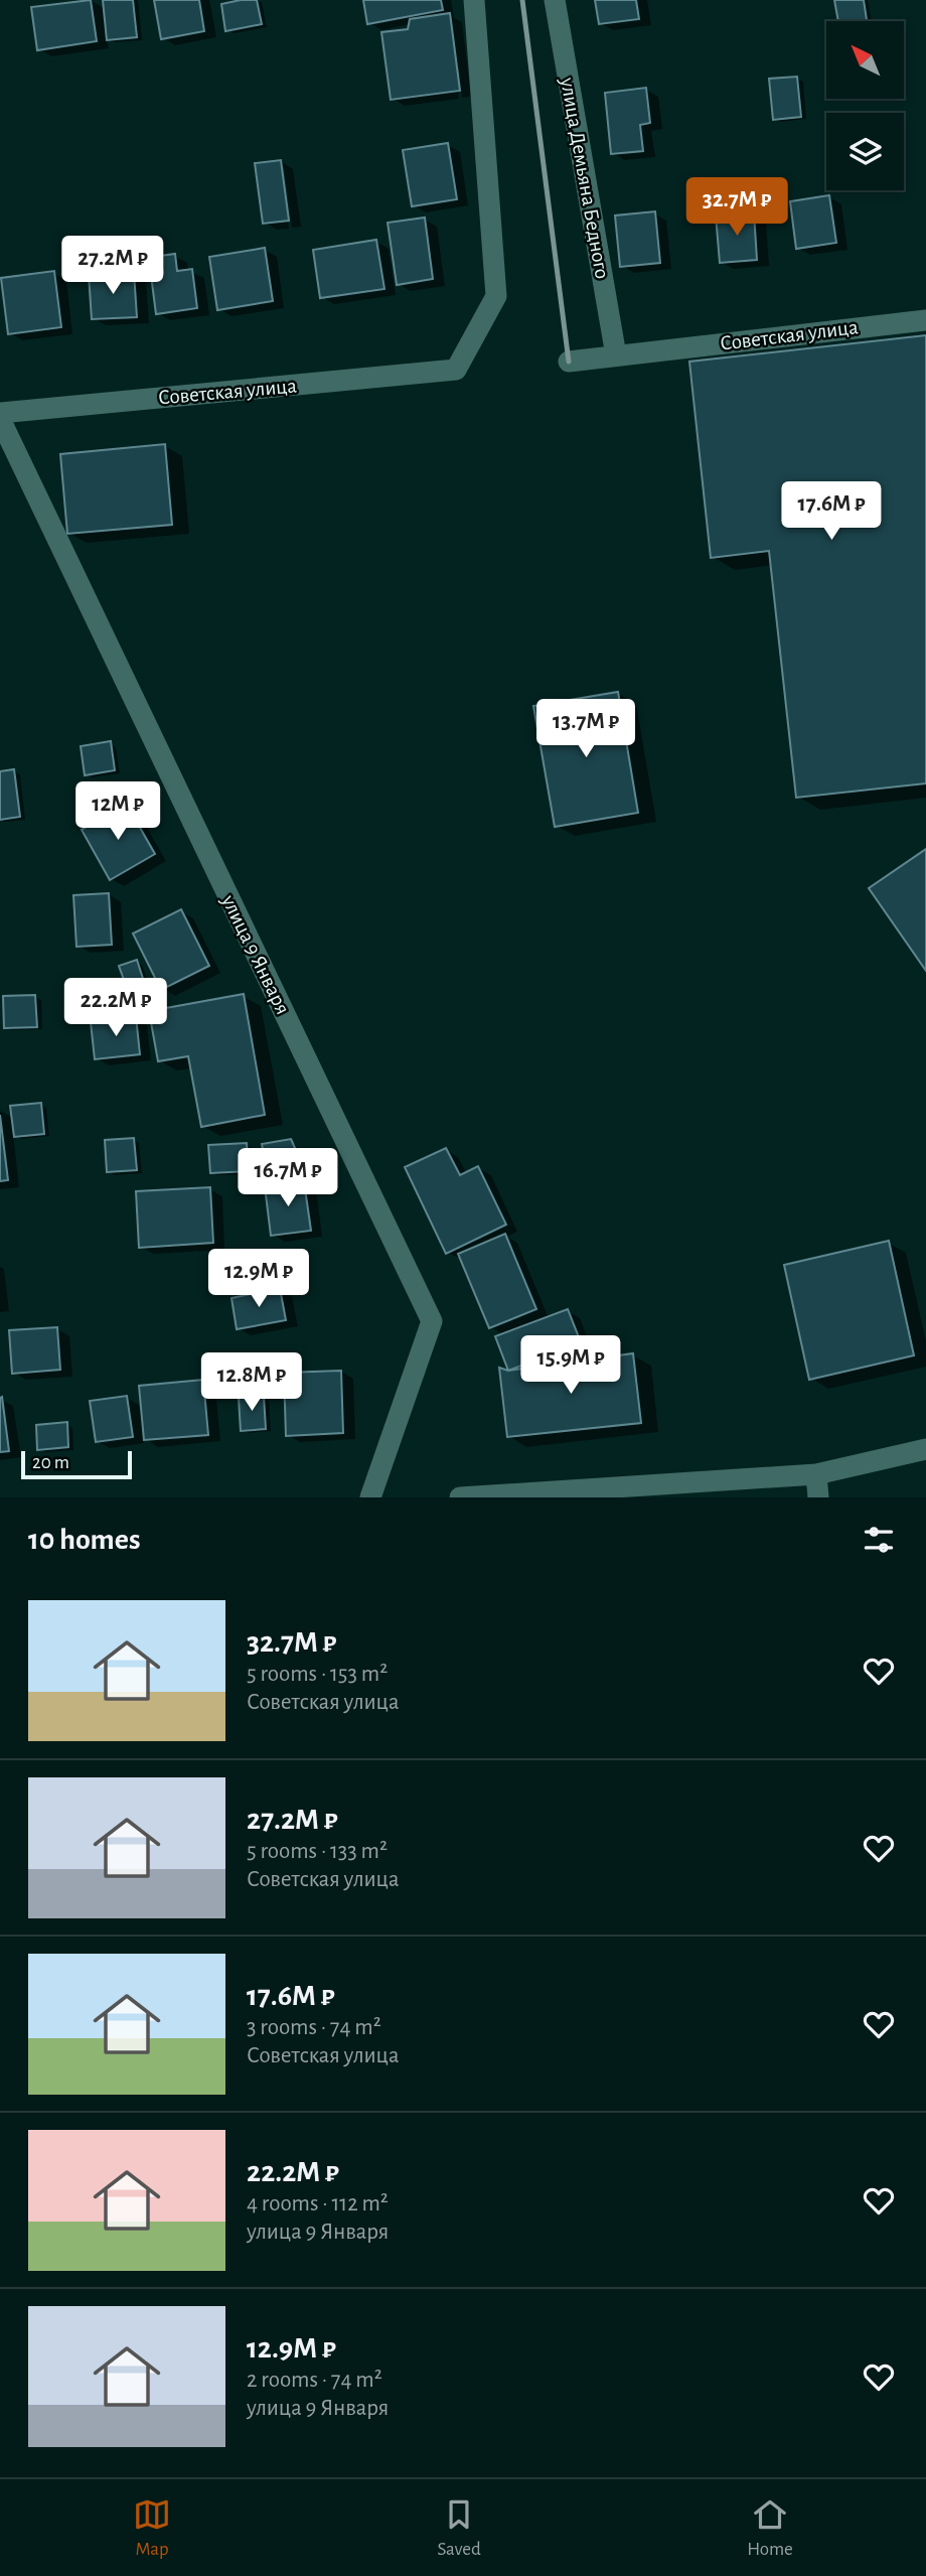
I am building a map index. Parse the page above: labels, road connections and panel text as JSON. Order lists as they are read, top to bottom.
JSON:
{
  "streets": {
    "street": ["улица Демьяна Бедного", "Советская улица", "улица 9 Января"]
  },
  "crossings": [
    ["улица Демьяна Бедного", "Советская улица"]
  ],
  "scale_bar": "20 m",
  "north": "top left",
  "page": {
    "price": [
      "32.7M ₽",
      "27.2M ₽",
      "17.6M ₽",
      "13.7M ₽",
      "12M ₽",
      "22.2M ₽",
      "16.7M ₽",
      "12.9M ₽",
      "15.9M ₽",
      "12.8M ₽"
    ],
    "scale": "20 m",
    "heading": "10 homes",
    "list": [
      {
        "name": "32.7M ₽",
        "note": "5 rooms · 153 m² · Советская улица"
      },
      {
        "name": "27.2M ₽",
        "note": "5 rooms · 133 m² · Советская улица"
      },
      {
        "name": "17.6M ₽",
        "note": "3 rooms · 74 m² · Советская улица"
      },
      {
        "name": "22.2M ₽",
        "note": "4 rooms · 112 m² · улица 9 Января"
      },
      {
        "name": "12.9M ₽",
        "note": "2 rooms · 74 m² · улица 9 Января"
      }
    ],
    "tabs": ["Map", "Saved", "Home"]
  }
}
